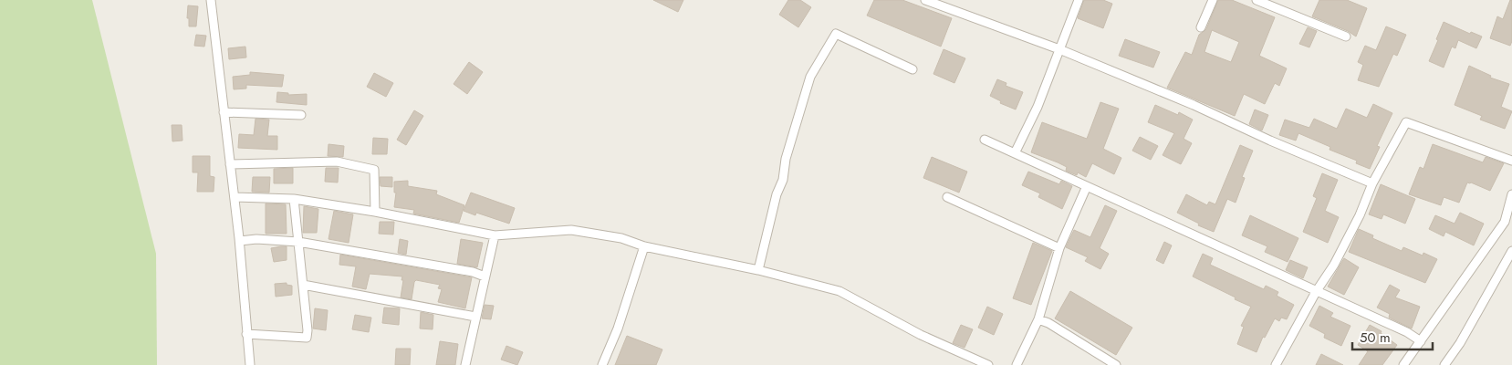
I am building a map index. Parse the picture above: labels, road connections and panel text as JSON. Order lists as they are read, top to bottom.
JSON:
{
  "scale_bar": "50 m"
}
